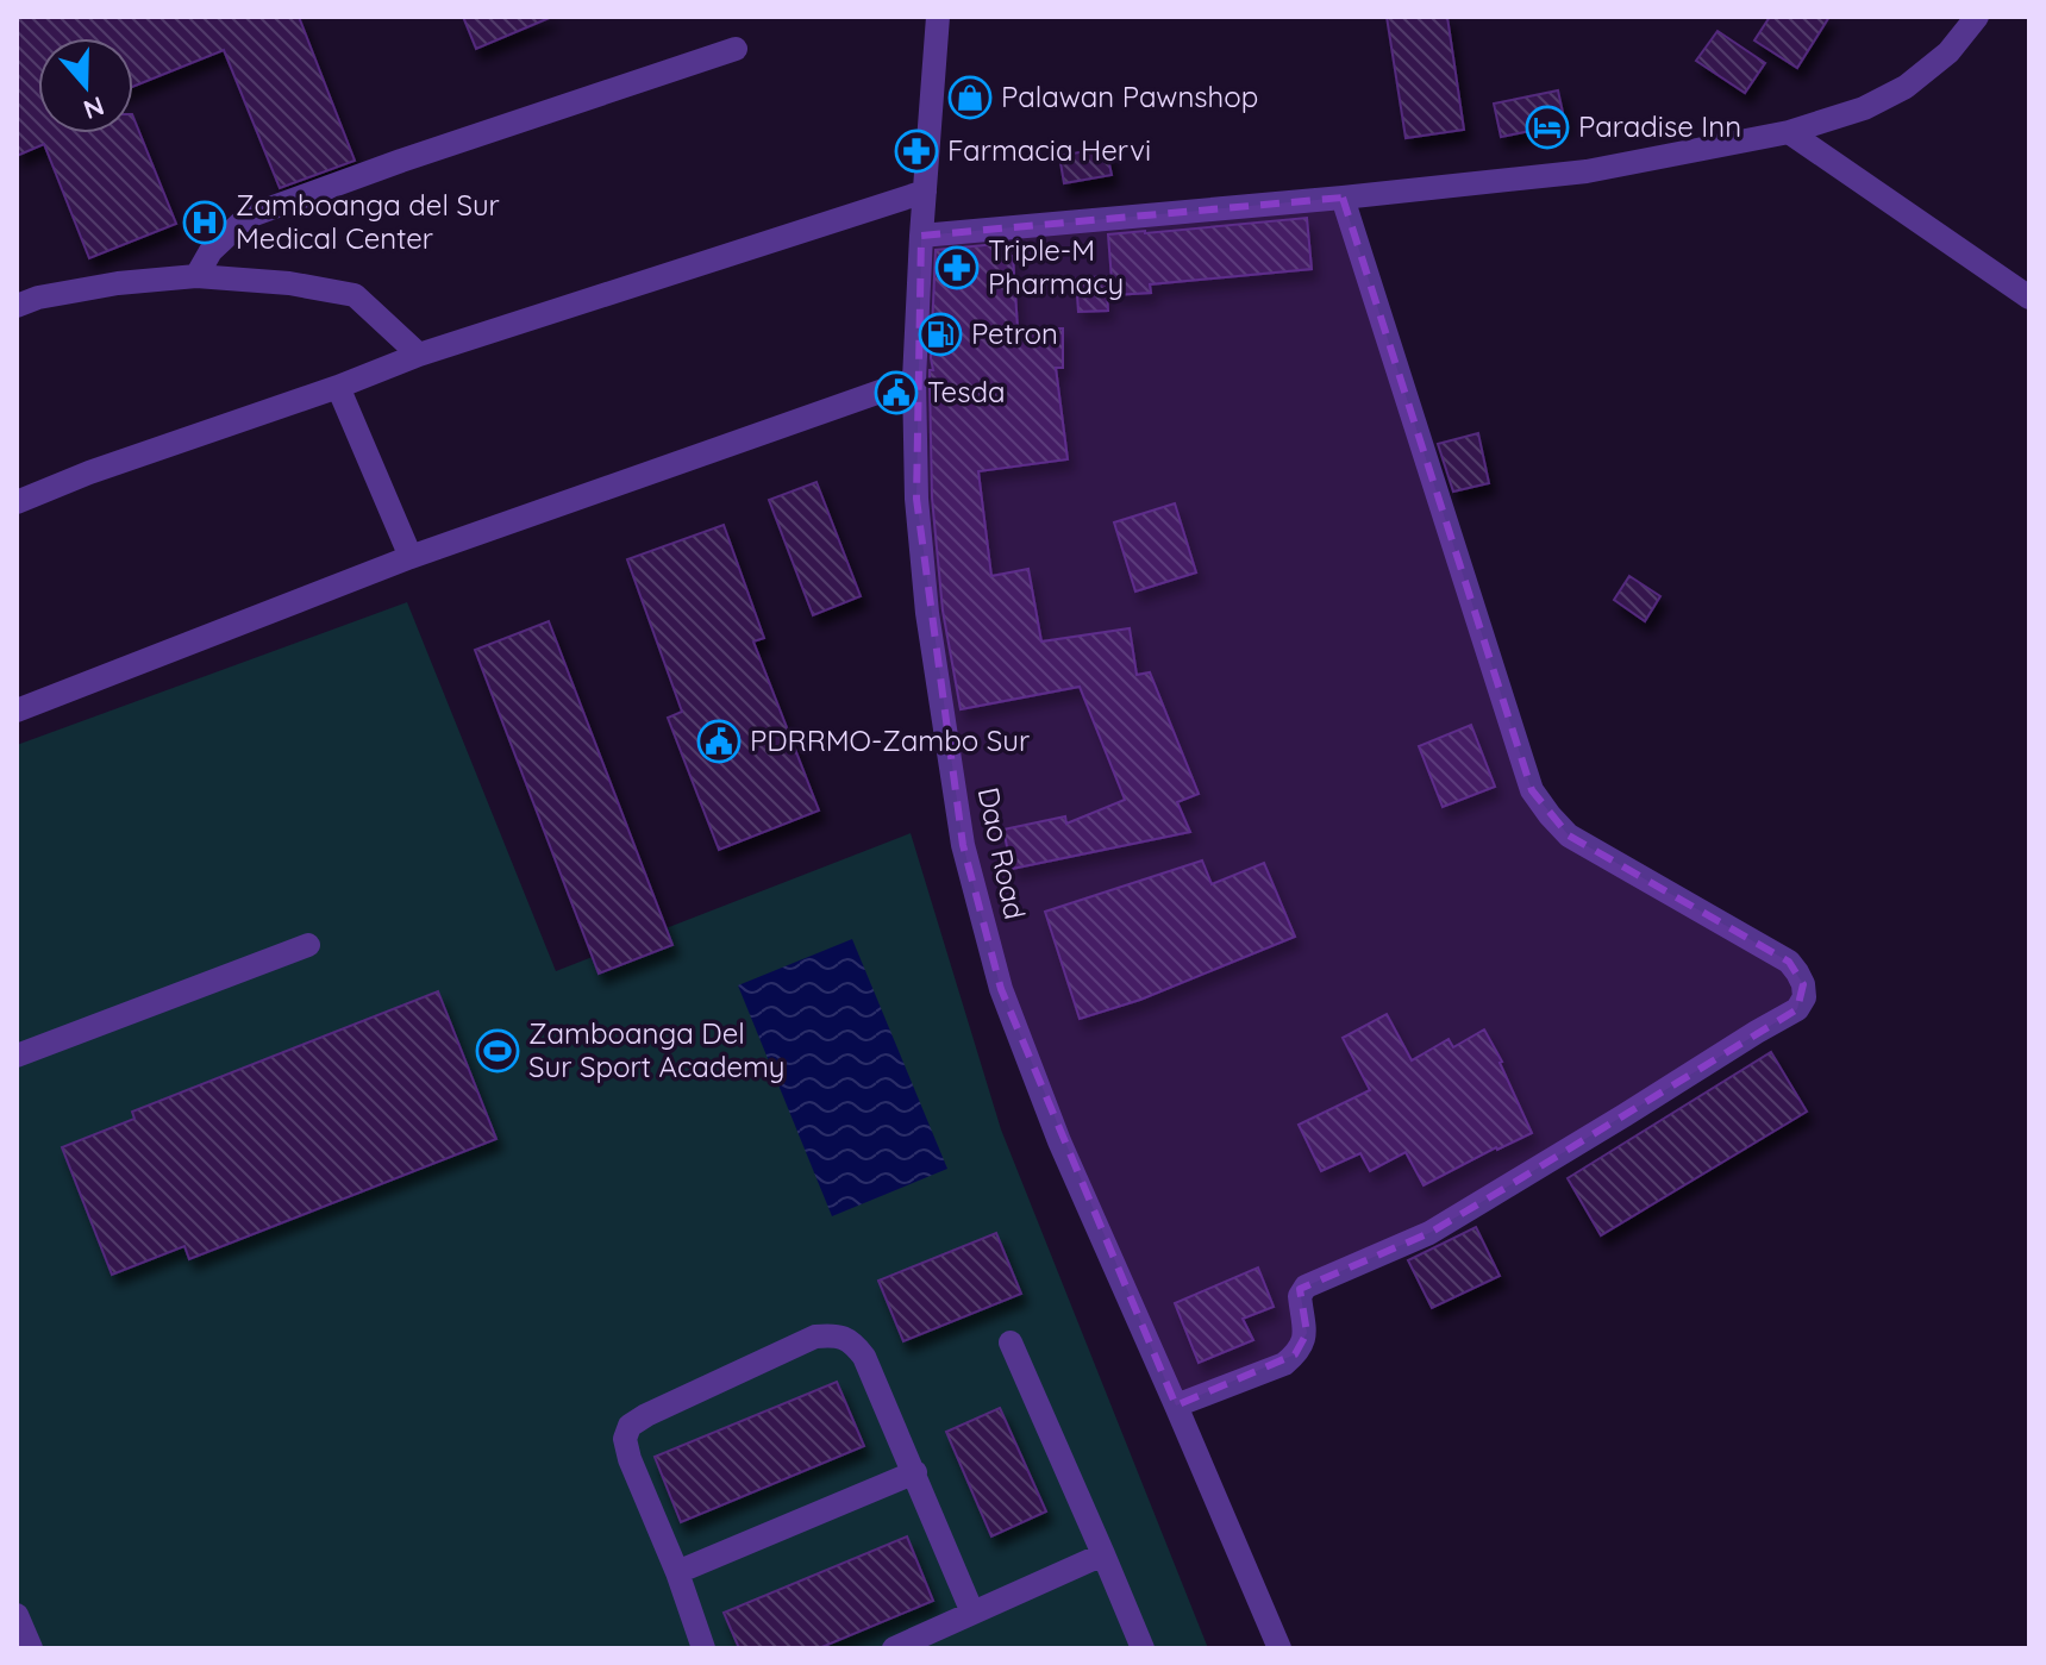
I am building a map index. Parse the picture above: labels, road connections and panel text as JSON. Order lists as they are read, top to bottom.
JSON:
{
  "streets": {
    "street": ["Dao Road"]
  },
  "places": {
    "shop": ["Palawan Pawnshop"],
    "hotel": ["Paradise Inn"],
    "pharmacy": ["Farmacia Hervi", "Triple-M Pharmacy"],
    "hospital": ["Zamboanga del Sur Medical Center"],
    "fuel station": ["Petron"],
    "public building": ["Tesda", "PDRRMO-Zambo Sur"],
    "sports": ["Zamboanga Del Sur Sport Academy"]
  },
  "north": "bottom"
}
